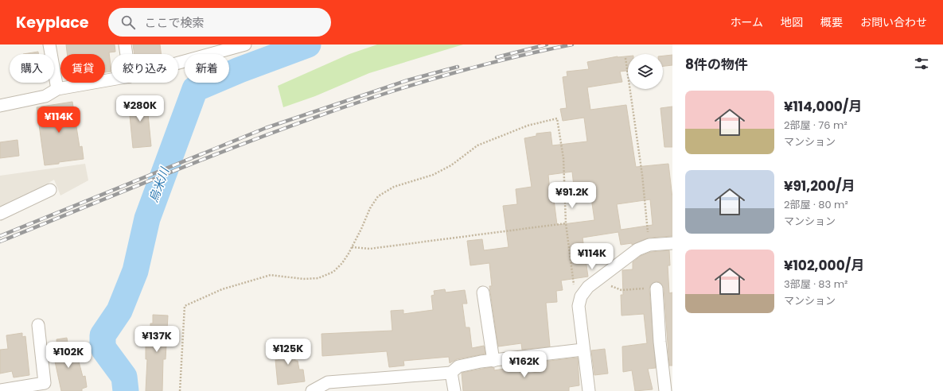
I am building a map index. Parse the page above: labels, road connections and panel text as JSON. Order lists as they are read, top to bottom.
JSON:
{
  "water": ["烏米川"],
  "page": {
    "header": "Keyplace",
    "search": "ここで検索",
    "nav": [
      "ホーム",
      "地図",
      "概要",
      "お問い合わせ"
    ],
    "heading": "8件の物件",
    "chip": [
      "購入",
      "賃貸",
      "絞り込み",
      "新着"
    ],
    "list": [
      {
        "name": "¥114,000/月",
        "note": "2部屋 · 76 m² · マンション"
      },
      {
        "name": "¥91,200/月",
        "note": "2部屋 · 80 m² · マンション"
      },
      {
        "name": "¥102,000/月",
        "note": "3部屋 · 83 m² · マンション"
      }
    ],
    "price": [
      "¥280K",
      "¥114K",
      "¥91.2K",
      "¥114K",
      "¥137K",
      "¥125K",
      "¥102K",
      "¥162K"
    ]
  }
}
